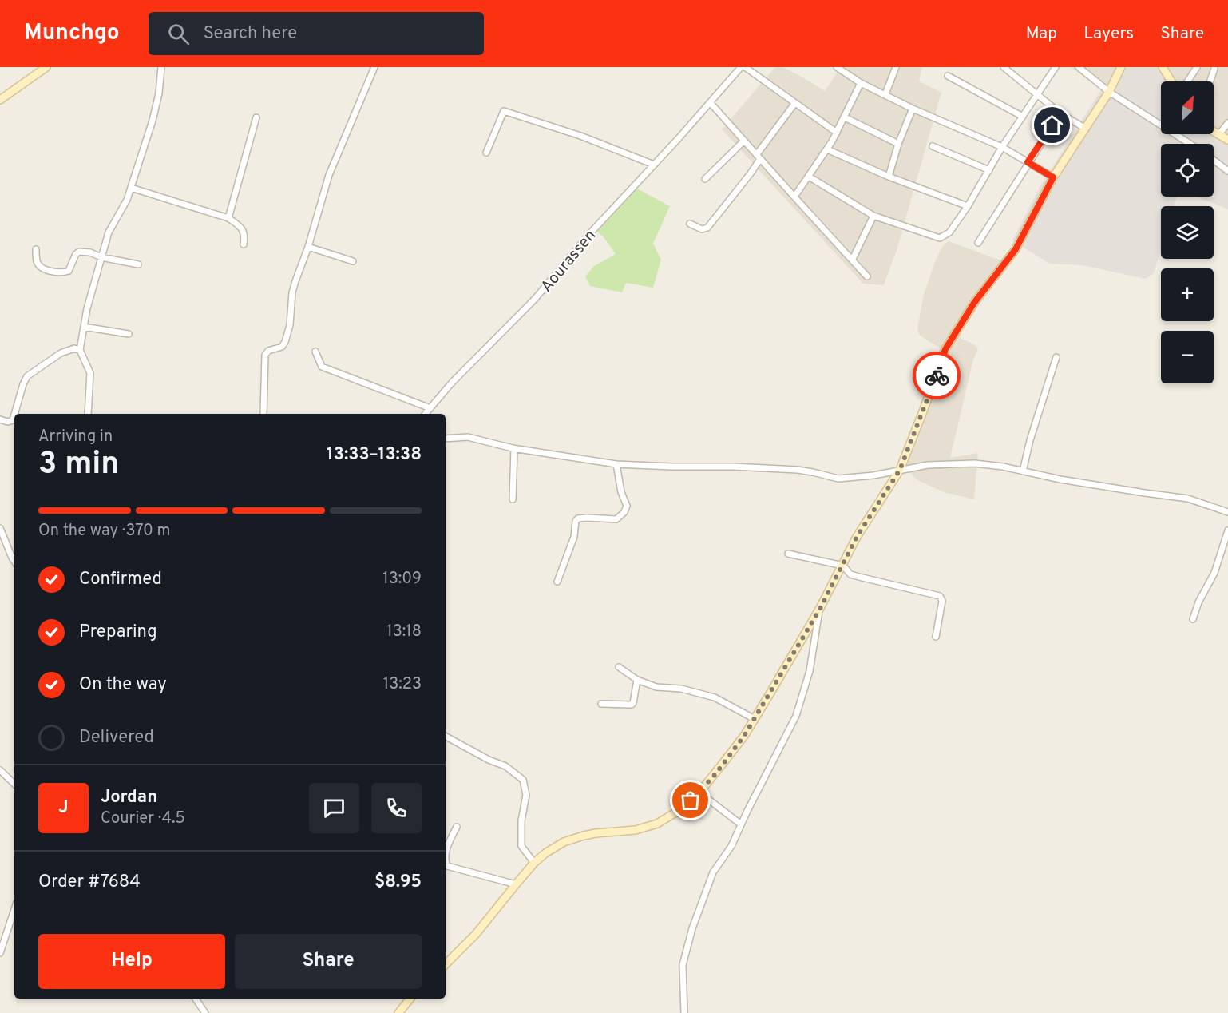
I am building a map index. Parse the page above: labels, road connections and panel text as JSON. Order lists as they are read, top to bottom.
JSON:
{
  "streets": {
    "street": ["Aourassen"]
  },
  "north": "top right",
  "page": {
    "header": "Munchgo",
    "search": "Search here",
    "nav": ["Map", "Layers", "Share"],
    "map_buttons": ["+", "−"],
    "heading": ["3 min", "Arriving in", "13:33–13:38"],
    "panel": [
      "Jordan",
      "Courier · 4.5",
      "Order #7684",
      "$8.95"
    ],
    "bar": "On the way · 370 m",
    "list": [
      ["Confirmed", "13:09"],
      ["Preparing", "13:18"],
      ["On the way", "13:23"],
      "Delivered"
    ],
    "round": "J",
    "buttons": ["Help", "Share"]
  }
}
